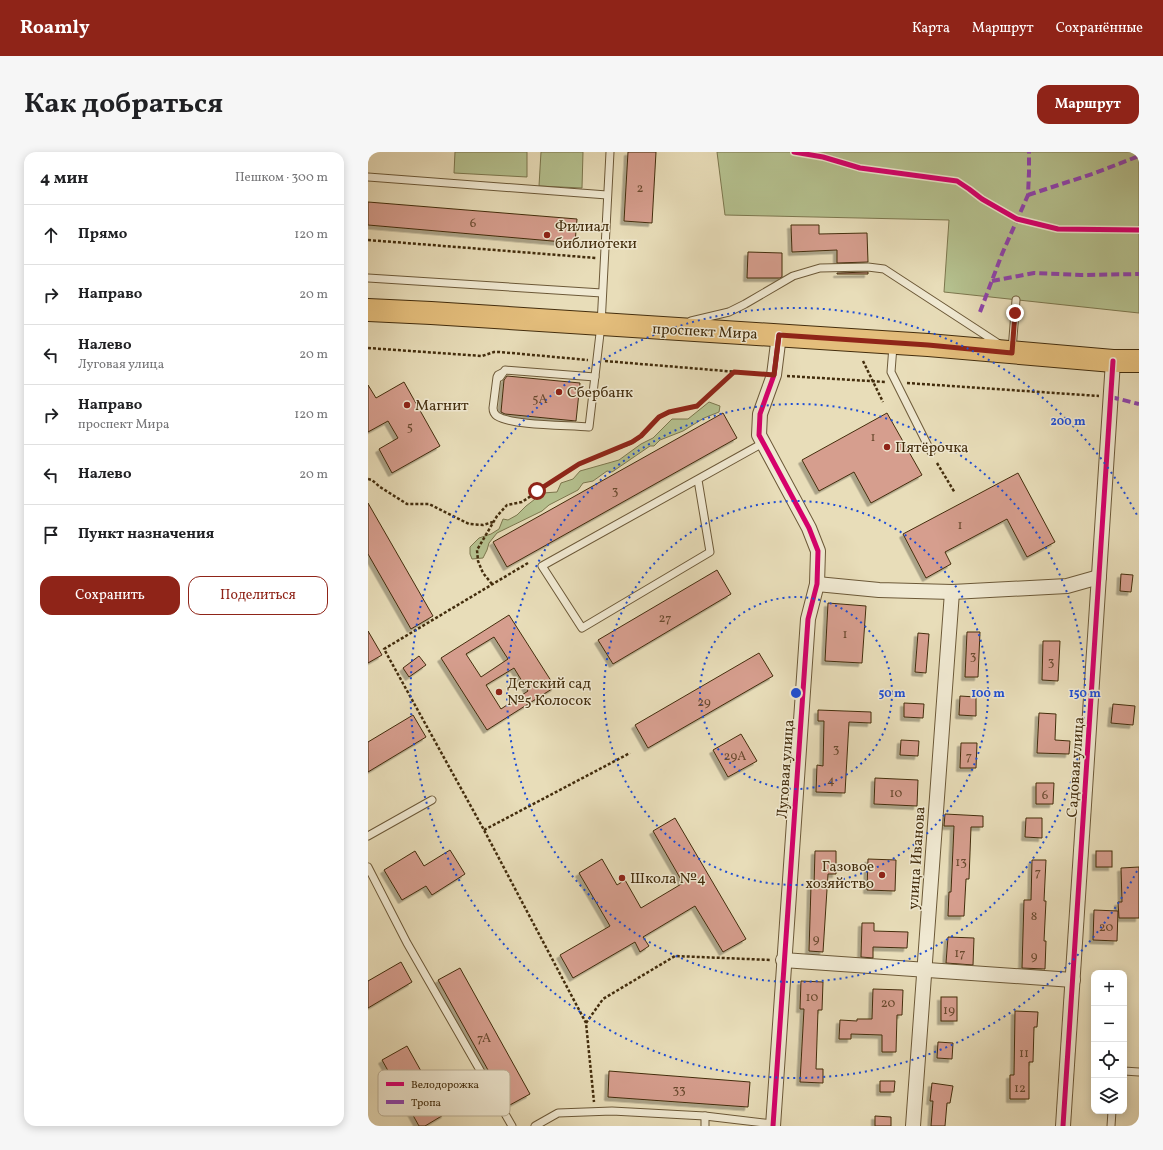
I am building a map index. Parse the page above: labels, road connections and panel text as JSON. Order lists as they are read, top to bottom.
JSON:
{
  "streets": {
    "main road": ["проспект Мира"],
    "street": ["Садовая улица", "Луговая улица", "улица Иванова"]
  },
  "crossings": [
    ["проспект Мира", "Садовая улица"],
    ["проспект Мира", "Луговая улица"]
  ],
  "places": [
    "Филиал библиотеки",
    "Сбербанк",
    "Магнит",
    "Пятёрочка",
    "Детский сад №5 Колосок",
    "Газовое хозяйство",
    "Школа №4"
  ],
  "house_numbers": [
    "2",
    "6",
    "5А",
    "5",
    "1",
    "3",
    "1",
    "27",
    "1",
    "3",
    "3",
    "29",
    "3",
    "29А",
    "7",
    "4",
    "10",
    "6",
    "13",
    "7",
    "8",
    "20",
    "9",
    "17",
    "9",
    "10",
    "20",
    "19",
    "7А",
    "11",
    "12",
    "33"
  ],
  "legend": ["Велодорожка", "Тропа"],
  "page": {
    "header": "Roamly",
    "nav": ["Карта", "Маршрут", "Сохранённые"],
    "title": "Как добраться",
    "buttons": [
      "Маршрут",
      ["Сохранить", "Поделиться"]
    ],
    "heading": ["4 мин", "Пешком · 300 m"],
    "list": [
      ["Прямо", "120 m"],
      ["Направо", "20 m"],
      ["Налево", "Луговая улица", "20 m"],
      ["Направо", "проспект Мира", "120 m"],
      ["Налево", "20 m"],
      "Пункт назначения"
    ],
    "map_buttons": ["+", "−"]
  },
  "rings": [
    "200 m",
    "50 m",
    "100 m",
    "150 m"
  ]
}
